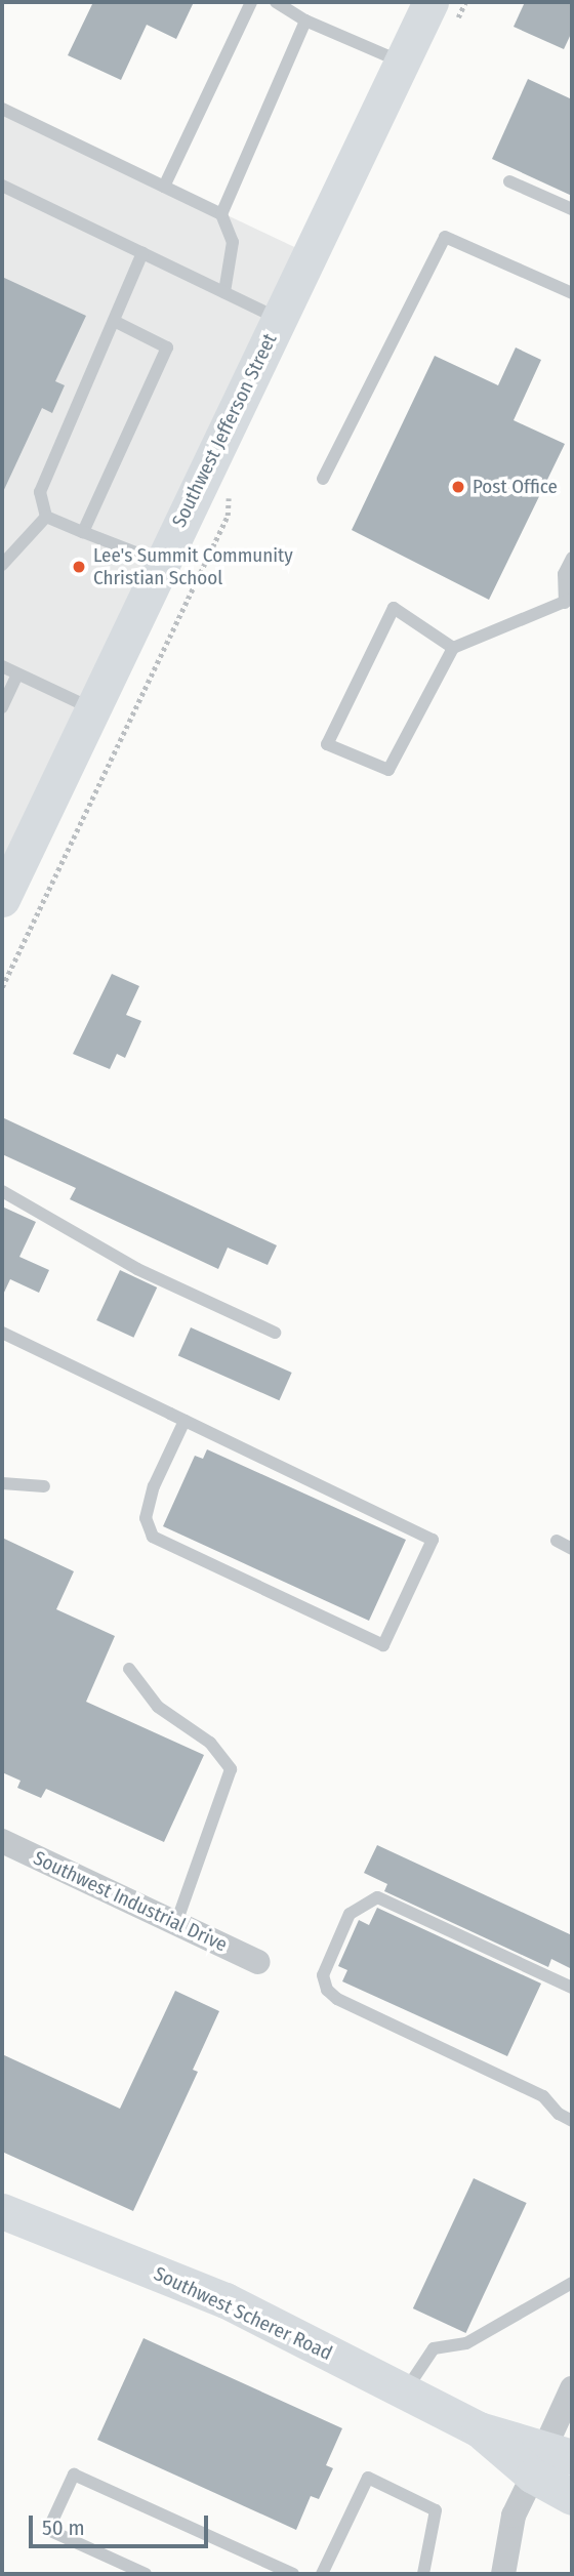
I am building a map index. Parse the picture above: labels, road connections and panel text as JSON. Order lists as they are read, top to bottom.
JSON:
{
  "streets": {
    "street": ["Southwest Jefferson Street", "Southwest Industrial Drive", "Southwest Scherer Road"]
  },
  "places": ["Post Office", "Lee's Summit Community Christian School"],
  "scale_bar": "50 m"
}
